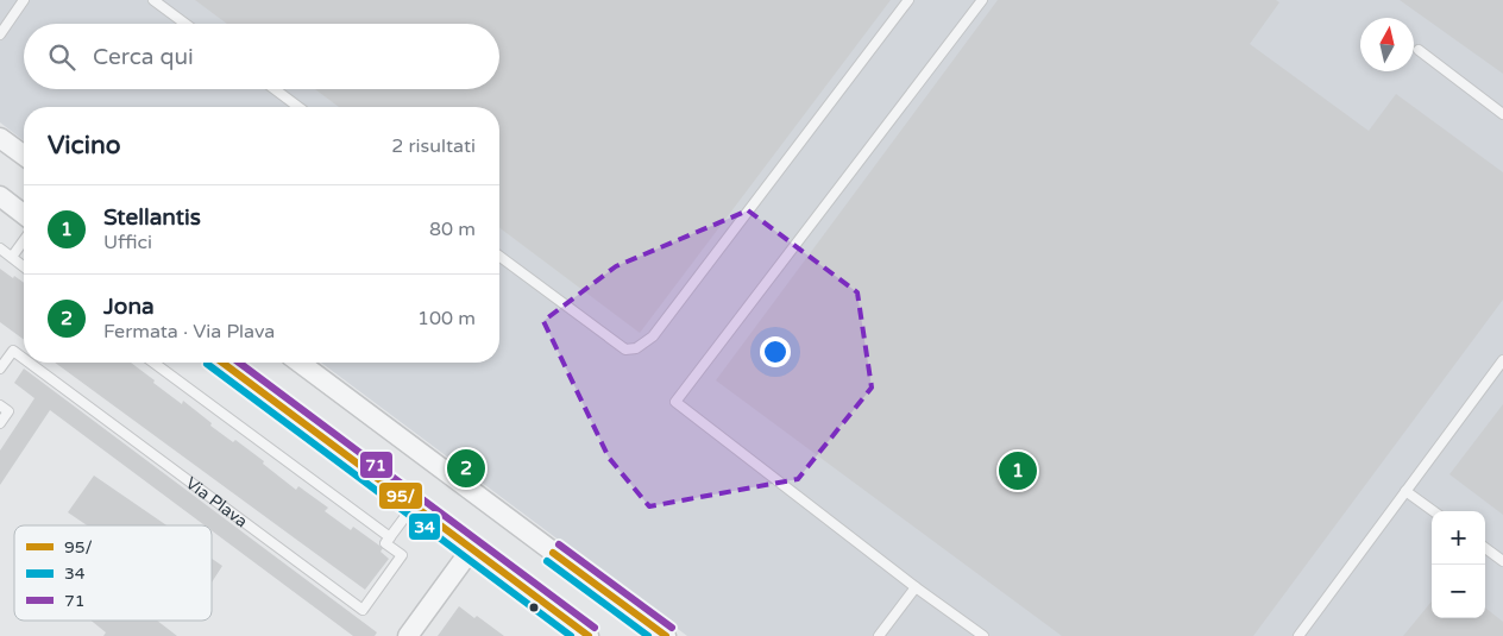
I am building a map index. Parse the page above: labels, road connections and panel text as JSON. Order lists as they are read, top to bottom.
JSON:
{
  "streets": {
    "lane": ["Via Plava"]
  },
  "lines": ["transit line 95/", "transit line 71", "transit line 34"],
  "legend": ["95/", "34", "71"],
  "north": "top",
  "page": {
    "search": "Cerca qui",
    "heading": ["Vicino", "2 risultati"],
    "list": [
      {
        "mark": "1",
        "name": "Stellantis",
        "note": "Uffici",
        "value": "80 m"
      },
      {
        "mark": "2",
        "name": "Jona",
        "note": "Fermata · Via Plava",
        "value": "100 m"
      }
    ],
    "pins": ["2", "1"],
    "map_buttons": ["+", "−"]
  }
}
